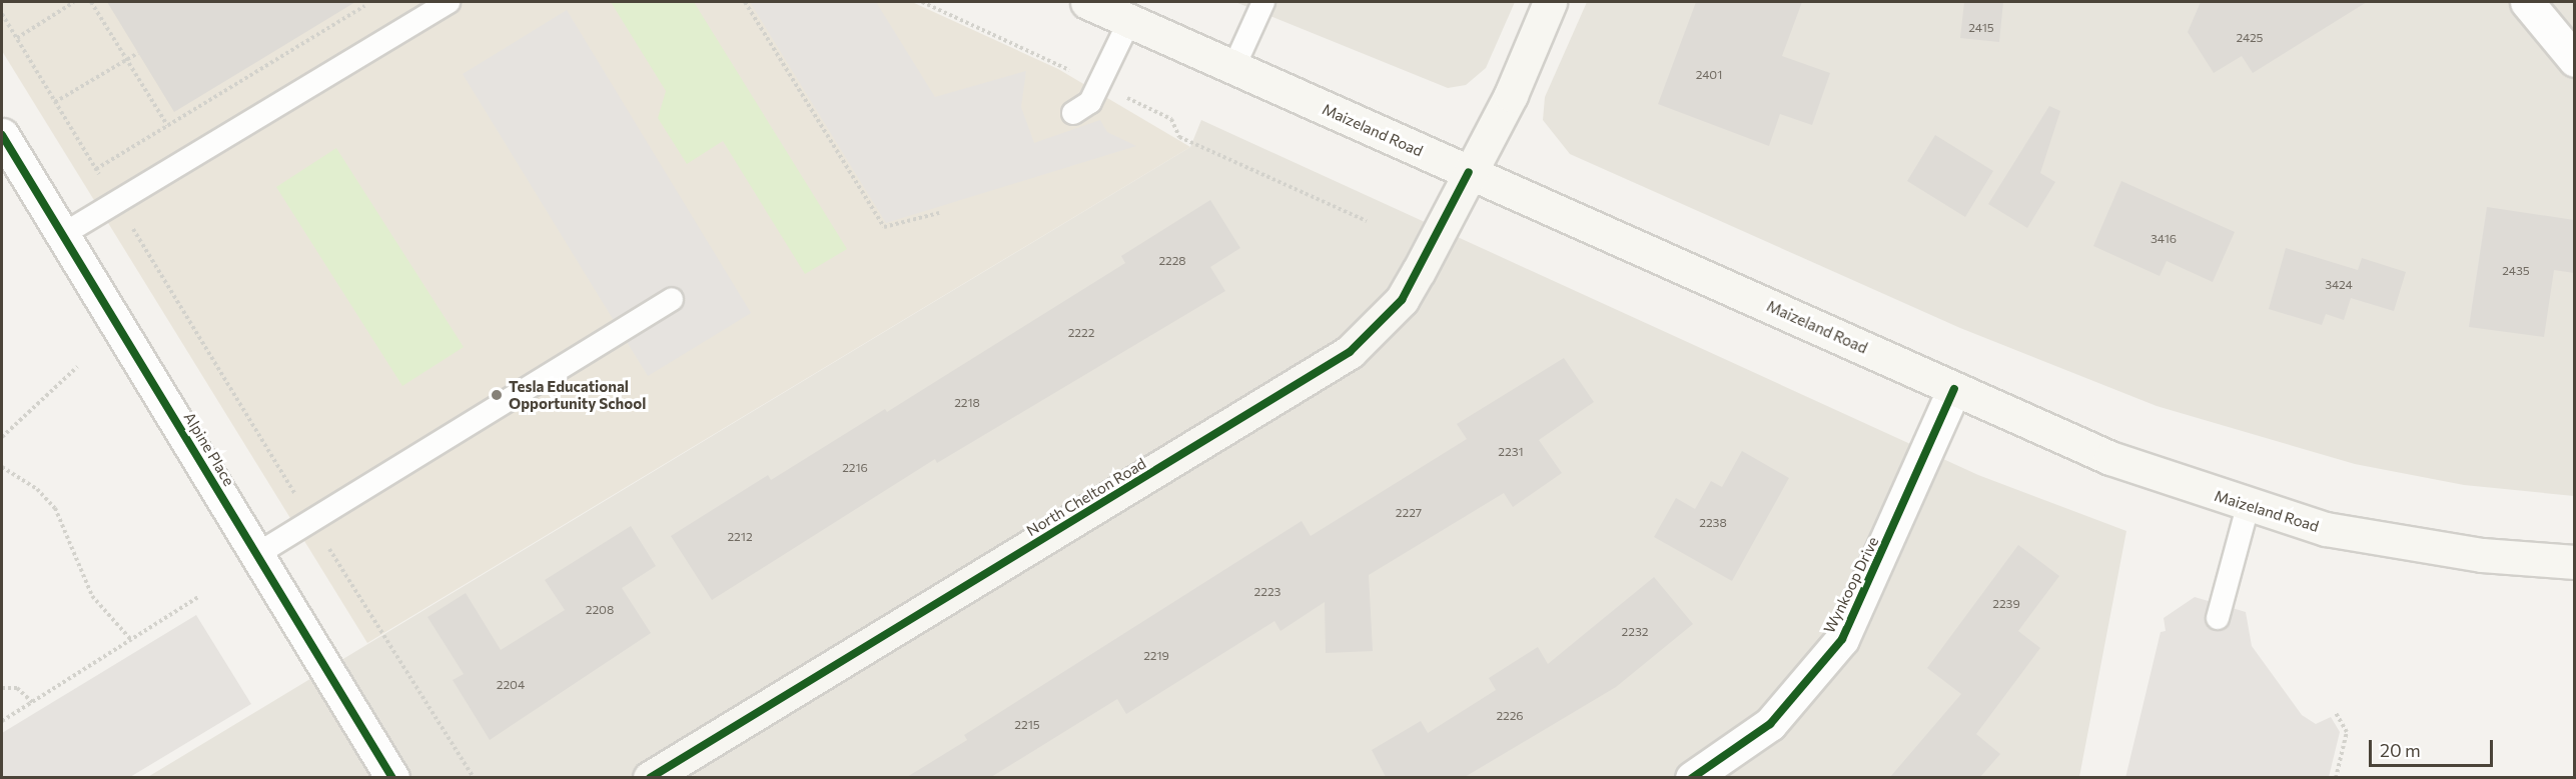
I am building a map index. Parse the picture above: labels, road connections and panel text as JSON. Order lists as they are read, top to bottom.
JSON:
{
  "streets": {
    "main road": ["Maizeland Road", "North Chelton Road"],
    "street": ["Alpine Place", "Wynkoop Drive"]
  },
  "crossings": [
    ["Maizeland Road", "North Chelton Road"],
    ["Maizeland Road", "Wynkoop Drive"]
  ],
  "places": ["Tesla Educational Opportunity School"],
  "house_numbers": [
    "2415",
    "2425",
    "2401",
    "3416",
    "2228",
    "2435",
    "3424",
    "2222",
    "2218",
    "2231",
    "2216",
    "2227",
    "2238",
    "2212",
    "2223",
    "2239",
    "2208",
    "2232",
    "2219",
    "2204",
    "2226",
    "2215"
  ],
  "scale_bar": "20 m"
}
